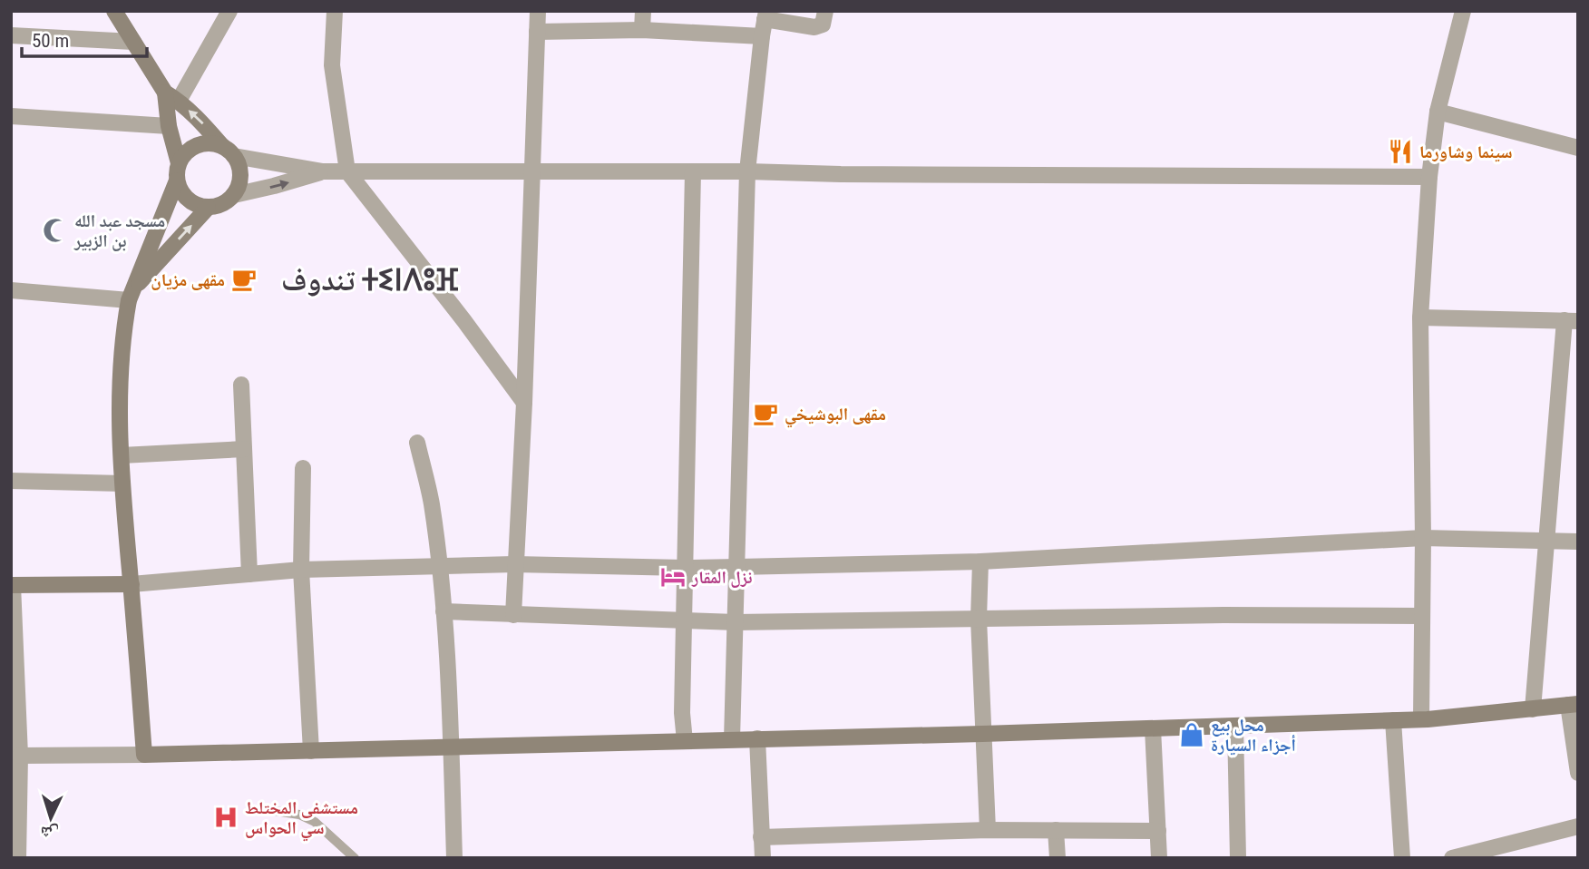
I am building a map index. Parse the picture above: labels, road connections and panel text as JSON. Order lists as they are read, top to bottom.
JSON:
{
  "districts": ["تندوف ⵜⵉⵏⴷⵓⴼ"],
  "places": {
    "restaurant": ["سينما وشاورما"],
    "mosque": ["مسجد عبد الله بن الزبير"],
    "cafe": ["مقهى مزيان", "مقهى البوشيخي"],
    "hotel": ["نزل المقار"],
    "shop": ["محل بيع أجزاء السيارة"],
    "hospital": ["مستشفى المختلط سي الحواس"]
  },
  "scale_bar": "50 m",
  "north": "bottom"
}
